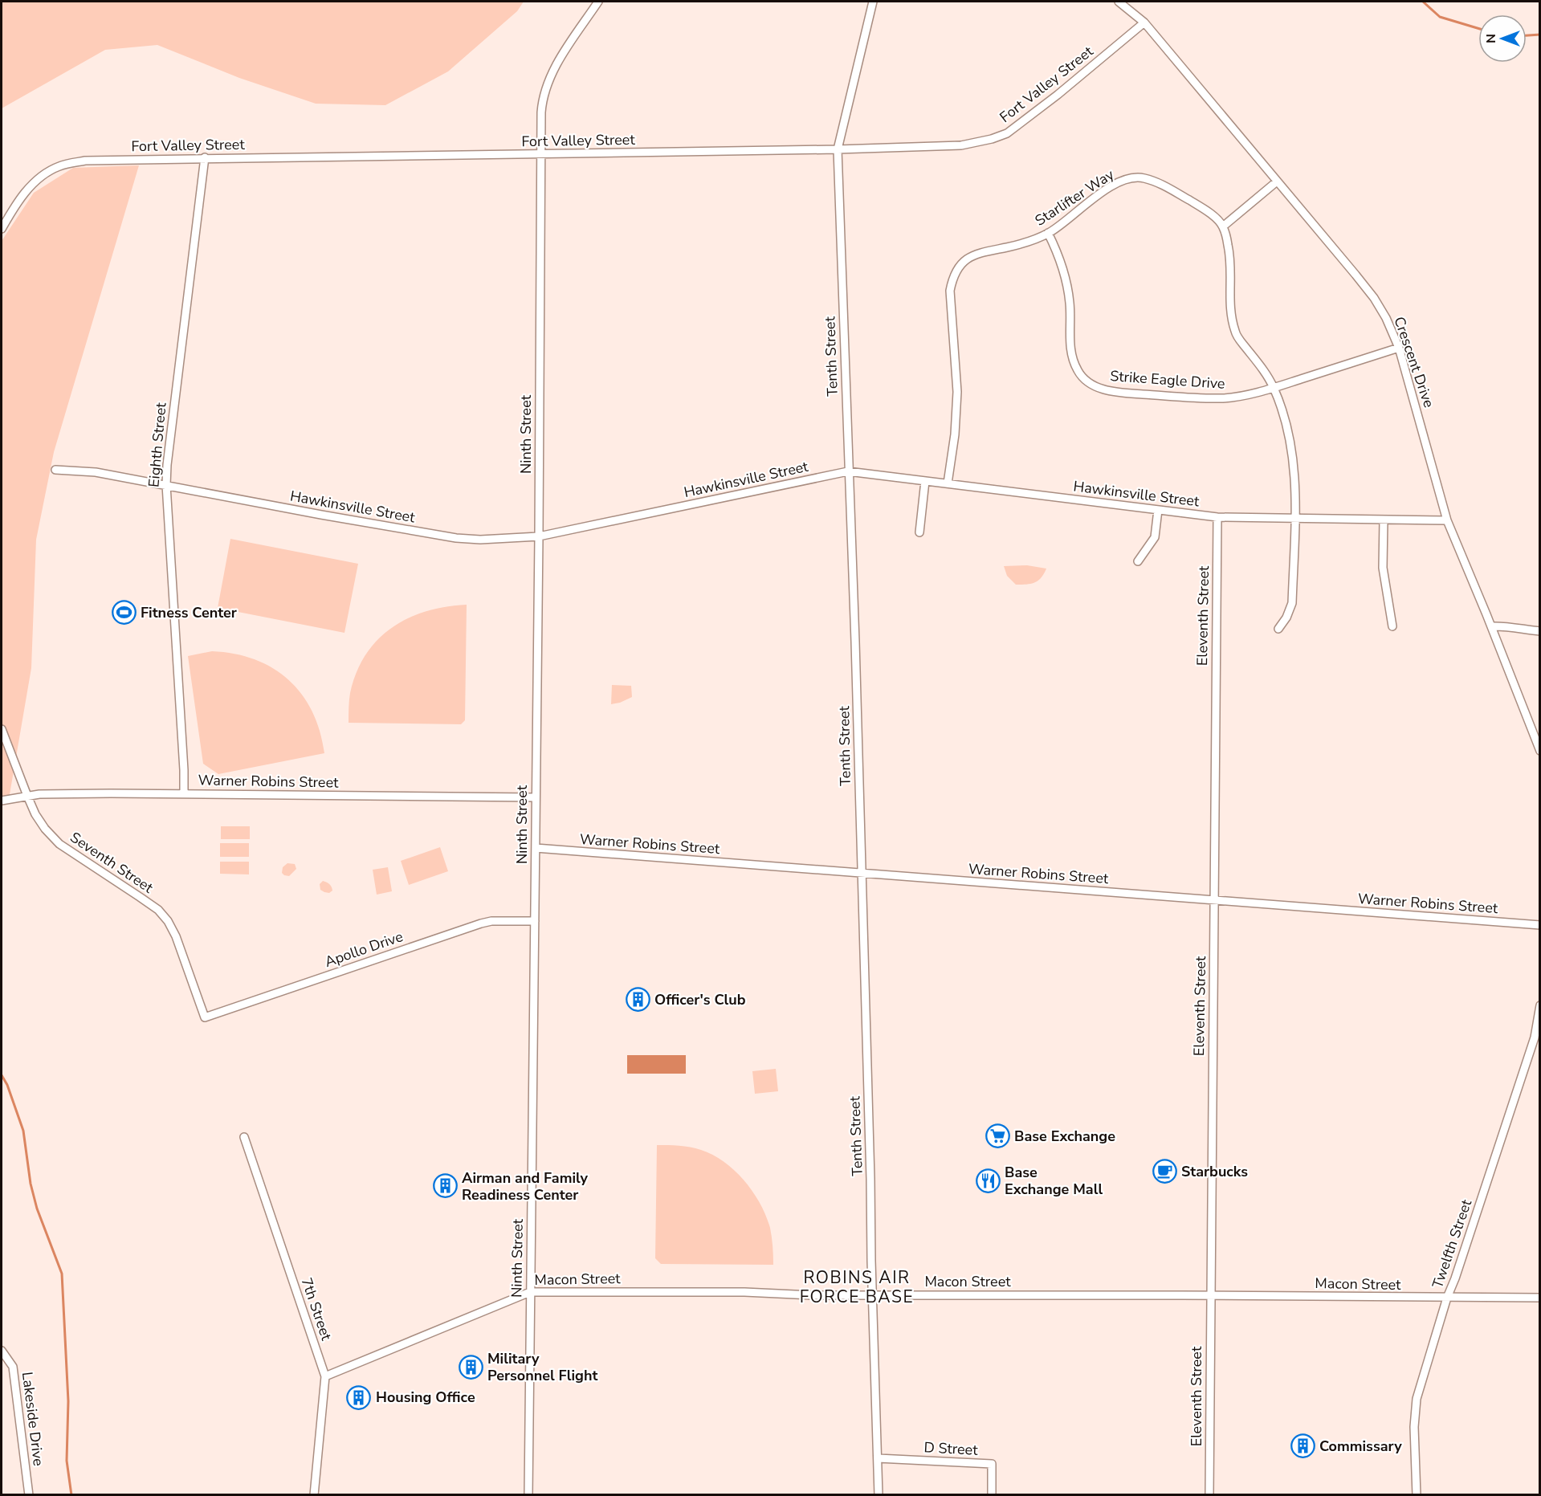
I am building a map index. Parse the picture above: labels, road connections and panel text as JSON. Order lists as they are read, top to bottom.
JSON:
{
  "streets": {
    "street": [
      "Fort Valley Street",
      "Starlifter Way",
      "Tenth Street",
      "Crescent Drive",
      "Strike Eagle Drive",
      "Ninth Street",
      "Eighth Street",
      "Hawkinsville Street",
      "Eleventh Street",
      "Warner Robins Street",
      "Seventh Street",
      "Apollo Drive",
      "Twelfth Street",
      "Macon Street",
      "7th Street",
      "Lakeside Drive",
      "D Street"
    ]
  },
  "crossings": [
    ["Fort Valley Street", "Tenth Street"],
    ["Fort Valley Street", "Crescent Drive"],
    ["Fort Valley Street", "Ninth Street"],
    ["Fort Valley Street", "Eighth Street"],
    ["Starlifter Way", "Strike Eagle Drive"],
    ["Starlifter Way", "Hawkinsville Street"],
    ["Tenth Street", "Hawkinsville Street"],
    ["Tenth Street", "Warner Robins Street"],
    ["Tenth Street", "Macon Street"],
    ["Tenth Street", "D Street"],
    ["Crescent Drive", "Strike Eagle Drive"],
    ["Crescent Drive", "Hawkinsville Street"],
    ["Ninth Street", "Hawkinsville Street"],
    ["Ninth Street", "Warner Robins Street"],
    ["Ninth Street", "Apollo Drive"],
    ["Ninth Street", "Macon Street"],
    ["Eighth Street", "Hawkinsville Street"],
    ["Eighth Street", "Warner Robins Street"],
    ["Hawkinsville Street", "Eleventh Street"],
    ["Eleventh Street", "Warner Robins Street"],
    ["Eleventh Street", "Macon Street"],
    ["Warner Robins Street", "Seventh Street"],
    ["Seventh Street", "Apollo Drive"],
    ["Twelfth Street", "Macon Street"],
    ["Macon Street", "7th Street"]
  ],
  "districts": ["ROBINS AIR FORCE BASE"],
  "places": {
    "sports": ["Fitness Center"],
    "building": [
      "Officer's Club",
      "Airman and Family Readiness Center",
      "Military Personnel Flight",
      "Housing Office",
      "Commissary"
    ],
    "supermarket": ["Base Exchange"],
    "cafe": ["Starbucks"],
    "restaurant": ["Base Exchange Mall"]
  },
  "north": "left"
}
